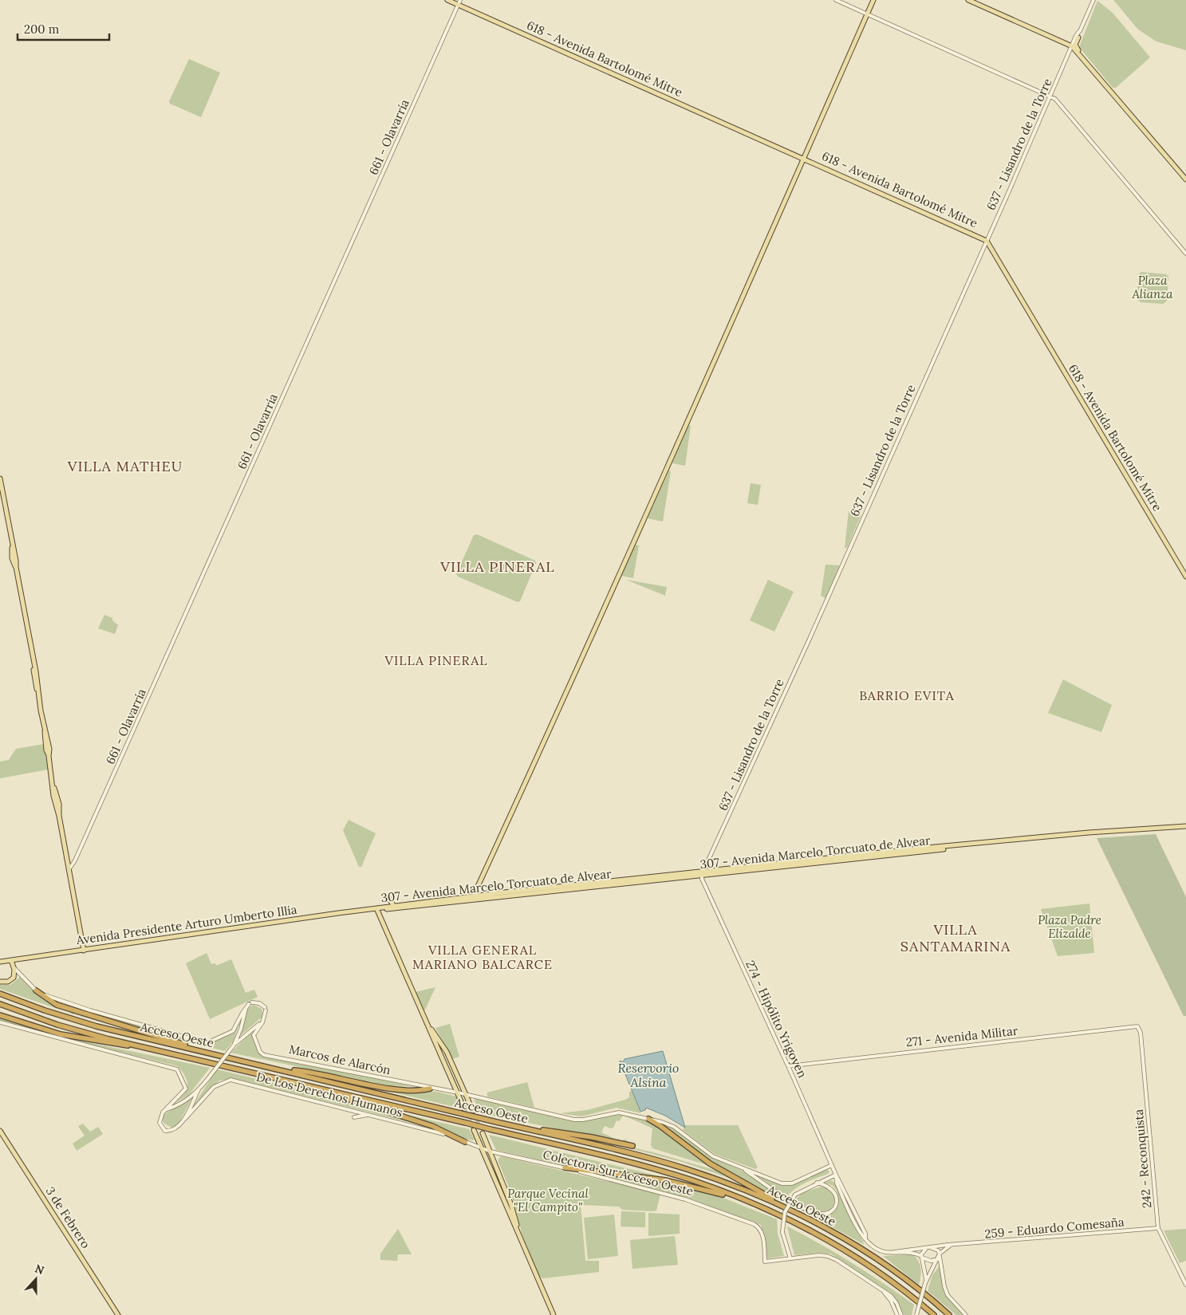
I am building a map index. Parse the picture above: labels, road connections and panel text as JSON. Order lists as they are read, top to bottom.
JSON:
{
  "streets": {
    "highway": ["Acceso Oeste"],
    "main road": [
      "618 - Avenida Bartolomé Mitre",
      "307 - Avenida Marcelo Torcuato de Alvear",
      "Avenida Presidente Arturo Umberto Illia",
      "Marcos de Alarcón",
      "3 de Febrero"
    ],
    "street": [
      "661 - Olavarría",
      "637 - Lisandro de la Torre",
      "274 - Hipólito Yrigoyen",
      "271 - Avenida Militar",
      "De Los Derechos Humanos",
      "242 - Reconquista",
      "Colectora Sur Acceso Oeste",
      "259 - Eduardo Comesaña"
    ]
  },
  "crossings": [
    ["618 - Avenida Bartolomé Mitre", "661 - Olavarría"],
    ["618 - Avenida Bartolomé Mitre", "637 - Lisandro de la Torre"],
    ["637 - Lisandro de la Torre", "307 - Avenida Marcelo Torcuato de Alvear"],
    ["637 - Lisandro de la Torre", "274 - Hipólito Yrigoyen"],
    ["307 - Avenida Marcelo Torcuato de Alvear", "Avenida Presidente Arturo Umberto Illia"],
    ["307 - Avenida Marcelo Torcuato de Alvear", "274 - Hipólito Yrigoyen"],
    ["Avenida Presidente Arturo Umberto Illia", "Marcos de Alarcón"],
    ["274 - Hipólito Yrigoyen", "271 - Avenida Militar"],
    ["274 - Hipólito Yrigoyen", "259 - Eduardo Comesaña"],
    ["271 - Avenida Militar", "242 - Reconquista"],
    ["De Los Derechos Humanos", "Colectora Sur Acceso Oeste"],
    ["242 - Reconquista", "259 - Eduardo Comesaña"]
  ],
  "districts": [
    "VILLA MATHEU",
    "VILLA PINERAL",
    "VILLA PINERAL",
    "BARRIO EVITA",
    "VILLA SANTAMARINA",
    "VILLA GENERAL MARIANO BALCARCE"
  ],
  "water": ["Reservorio Alsina"],
  "parks": ["Plaza Alianza", "Plaza Padre Elizalde", "Parque Vecinal \"El Campito\""],
  "scale_bar": "200 m",
  "north": "top"
}
